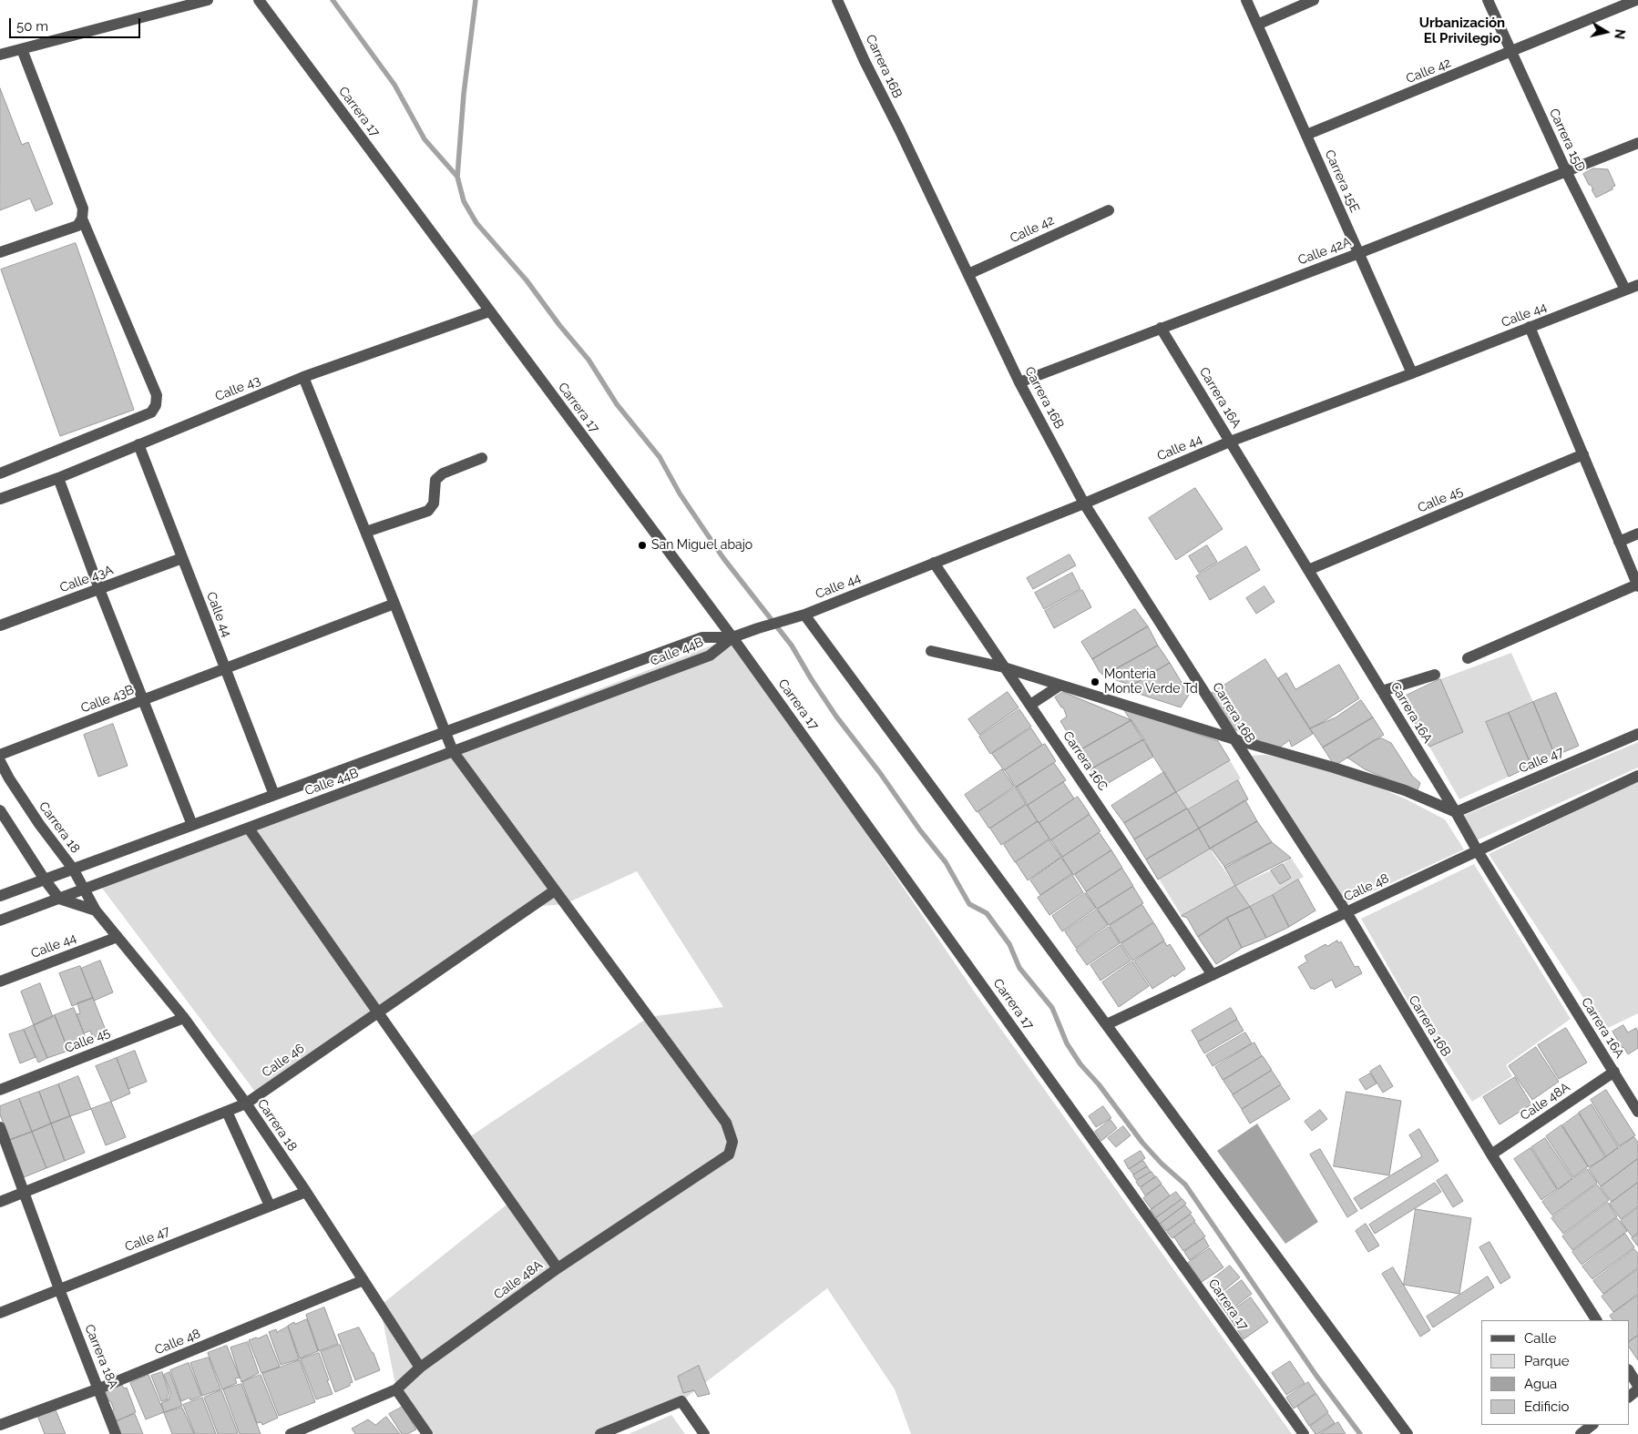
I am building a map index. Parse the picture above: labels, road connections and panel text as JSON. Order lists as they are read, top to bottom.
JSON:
{
  "streets": {
    "street": [
      "Carrera 16B",
      "Calle 42",
      "Carrera 17",
      "Carrera 15D",
      "Carrera 15E",
      "Calle 42A",
      "Calle 44",
      "Calle 43",
      "Carrera 16A",
      "Calle 45",
      "Calle 43A",
      "Calle 44B",
      "Calle 43B",
      "Calle 47",
      "Carrera 16C",
      "Carrera 18",
      "Calle 48",
      "Calle 46",
      "Calle 48A",
      "Carrera 18A"
    ]
  },
  "crossings": [
    ["Carrera 16B", "Calle 42"],
    ["Carrera 16B", "Calle 42A"],
    ["Carrera 16B", "Calle 44"],
    ["Carrera 16B", "Calle 48"],
    ["Carrera 16B", "Calle 48A"],
    ["Calle 42", "Carrera 15D"],
    ["Calle 42", "Carrera 15E"],
    ["Carrera 17", "Calle 44"],
    ["Carrera 17", "Calle 43"],
    ["Carrera 17", "Calle 44B"],
    ["Carrera 15D", "Calle 42A"],
    ["Carrera 15D", "Calle 44"],
    ["Carrera 15E", "Calle 42A"],
    ["Carrera 15E", "Calle 44"],
    ["Calle 42A", "Carrera 16A"],
    ["Calle 44", "Calle 43"],
    ["Calle 44", "Carrera 16A"],
    ["Calle 44", "Calle 43A"],
    ["Calle 44", "Calle 44B"],
    ["Calle 44", "Calle 43B"],
    ["Calle 44", "Carrera 16C"],
    ["Calle 44", "Carrera 18"],
    ["Carrera 16A", "Calle 45"],
    ["Carrera 16A", "Calle 47"],
    ["Carrera 16A", "Calle 48"],
    ["Carrera 16A", "Calle 48A"],
    ["Calle 45", "Carrera 18"],
    ["Calle 44B", "Carrera 18"],
    ["Calle 47", "Carrera 18"],
    ["Calle 47", "Carrera 18A"],
    ["Carrera 16C", "Calle 48"],
    ["Carrera 18", "Calle 48"],
    ["Carrera 18", "Calle 46"],
    ["Carrera 18", "Calle 48A"],
    ["Calle 48", "Carrera 18A"],
    ["Calle 46", "Calle 48A"]
  ],
  "districts": ["Urbanización El Privilegio"],
  "places": ["San Miguel abajo", "Monteria Monte Verde Td"],
  "legend": [
    "Calle",
    "Parque",
    "Agua",
    "Edificio"
  ],
  "scale_bar": "50 m",
  "north": "right"
}
